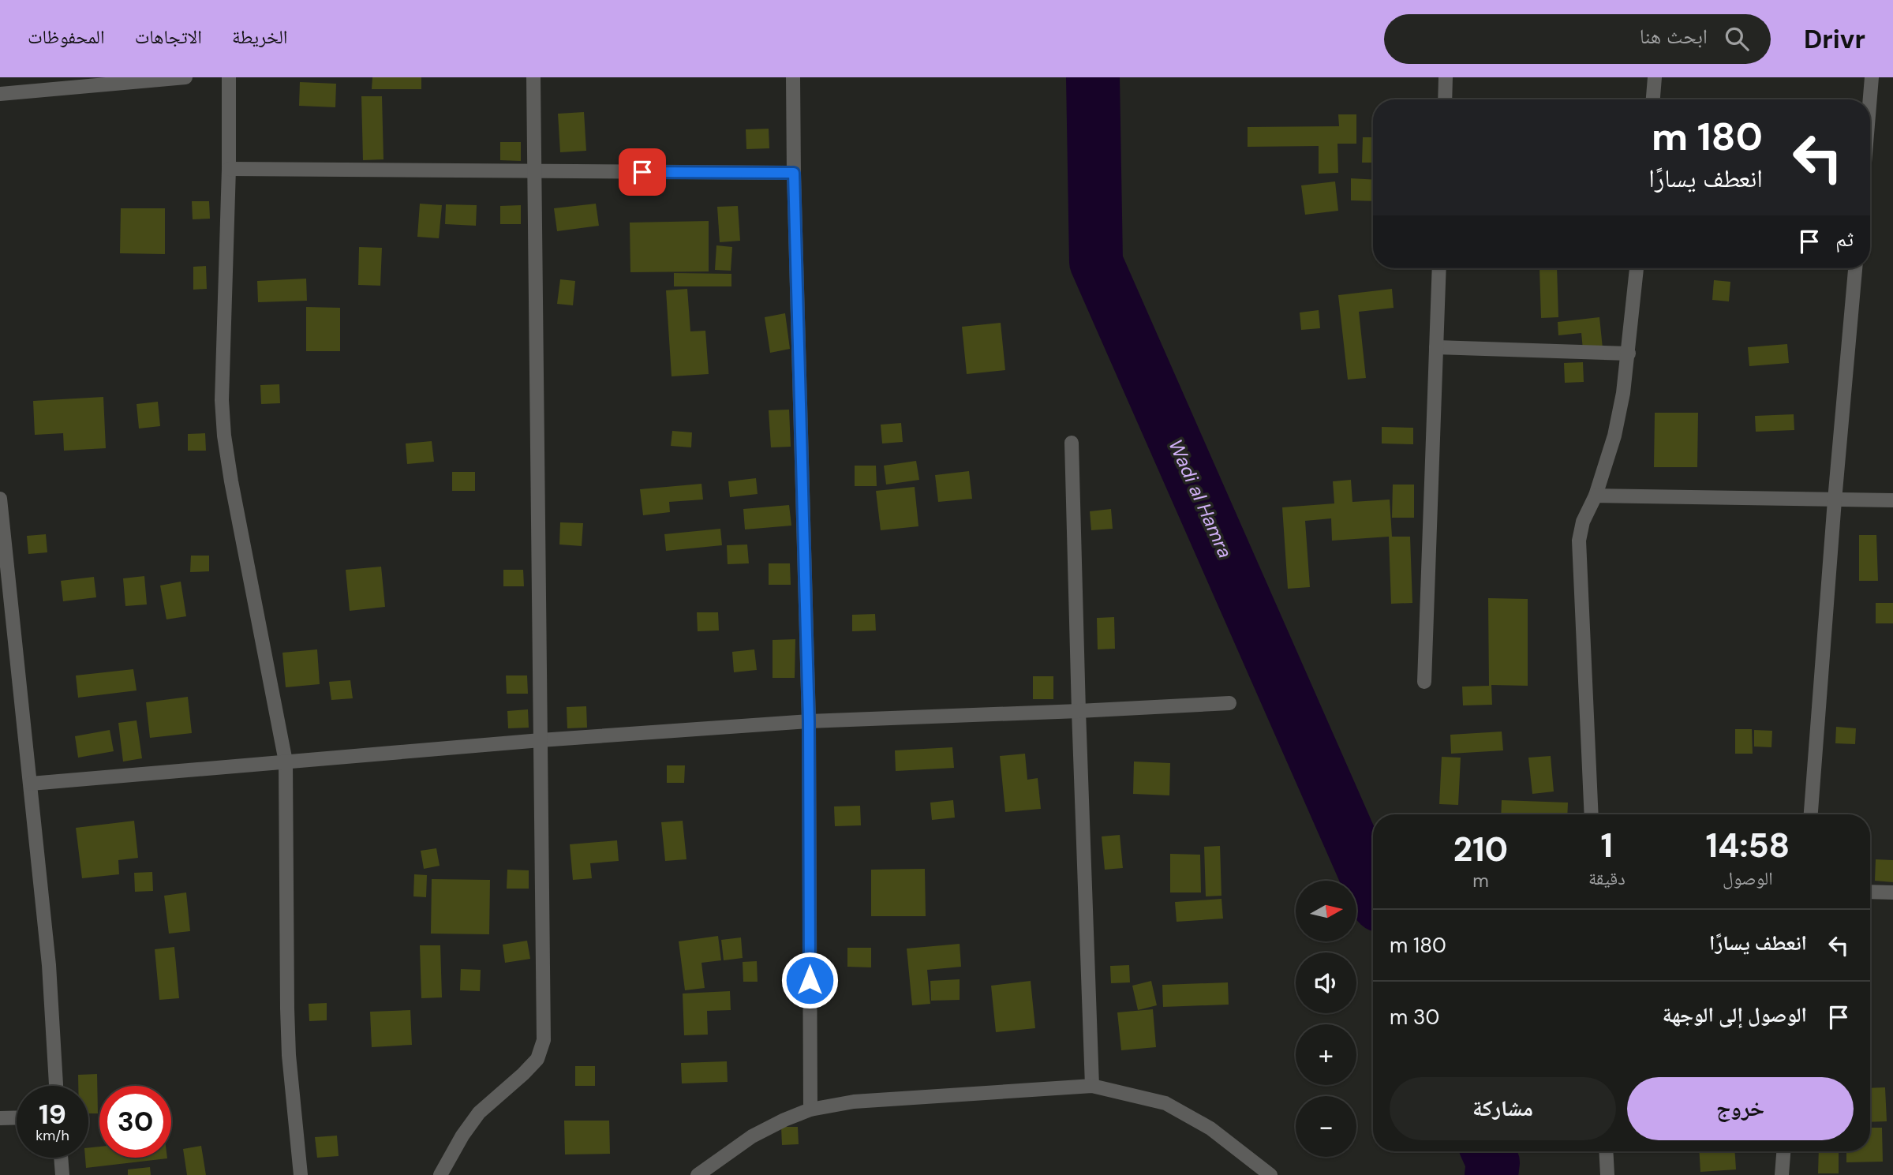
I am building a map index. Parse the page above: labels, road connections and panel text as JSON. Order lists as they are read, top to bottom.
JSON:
{
  "water": ["Wadi al Hamra"],
  "north": "right",
  "page": {
    "header": "Drivr",
    "search": "ابحث هنا",
    "nav": ["الخريطة", "الاتجاهات", "المحفوظات"],
    "turn": ["180 m", "انعطف يسارًا"],
    "then": "ثم",
    "eta": [
      "14:58",
      "الوصول",
      "1",
      "دقيقة",
      "210",
      "m"
    ],
    "map_buttons": ["+", "−"],
    "list": [
      {
        "name": "انعطف يسارًا",
        "value": "180 m"
      },
      {
        "name": "الوصول إلى الوجهة",
        "value": "30 m"
      }
    ],
    "buttons": ["خروج", "مشاركة"],
    "speed": "19 km/h",
    "limit": "30"
  }
}
